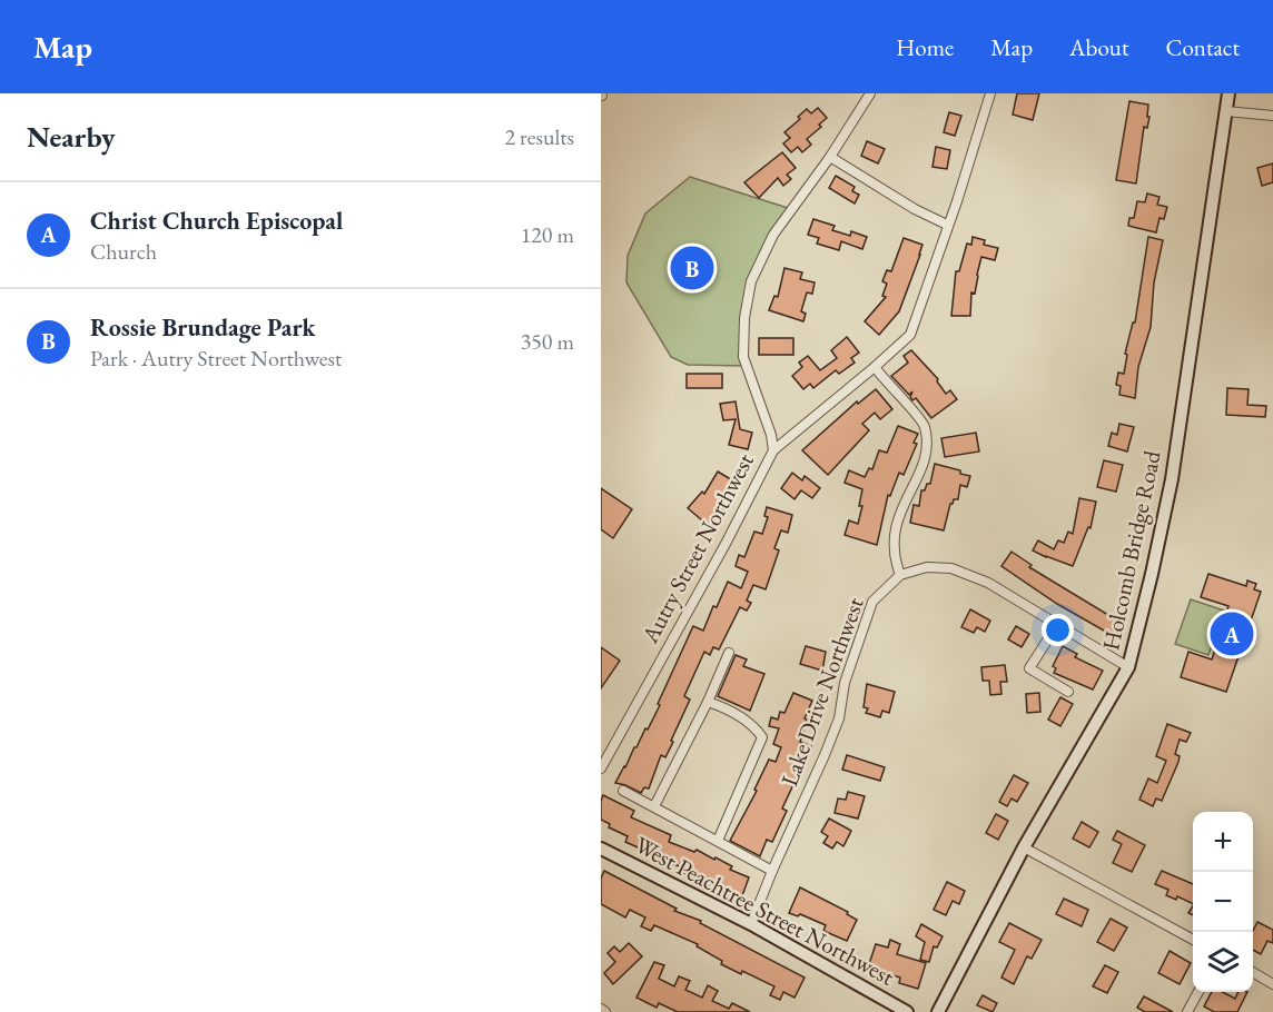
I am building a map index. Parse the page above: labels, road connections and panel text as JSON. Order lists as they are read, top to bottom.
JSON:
{
  "streets": {
    "street": [
      "Autry Street Northwest",
      "Holcomb Bridge Road",
      "Lake Drive Northwest",
      "West Peachtree Street Northwest"
    ]
  },
  "crossings": [
    ["Lake Drive Northwest", "West Peachtree Street Northwest"]
  ],
  "page": {
    "header": "Map",
    "nav": [
      "Home",
      "Map",
      "About",
      "Contact"
    ],
    "heading": ["Nearby", "2 results"],
    "list": [
      {
        "mark": "A",
        "name": "Christ Church Episcopal",
        "note": "Church",
        "value": "120 m"
      },
      {
        "mark": "B",
        "name": "Rossie Brundage Park",
        "note": "Park · Autry Street Northwest",
        "value": "350 m"
      }
    ],
    "pins": ["B", "A"],
    "map_buttons": ["+", "−"]
  }
}
